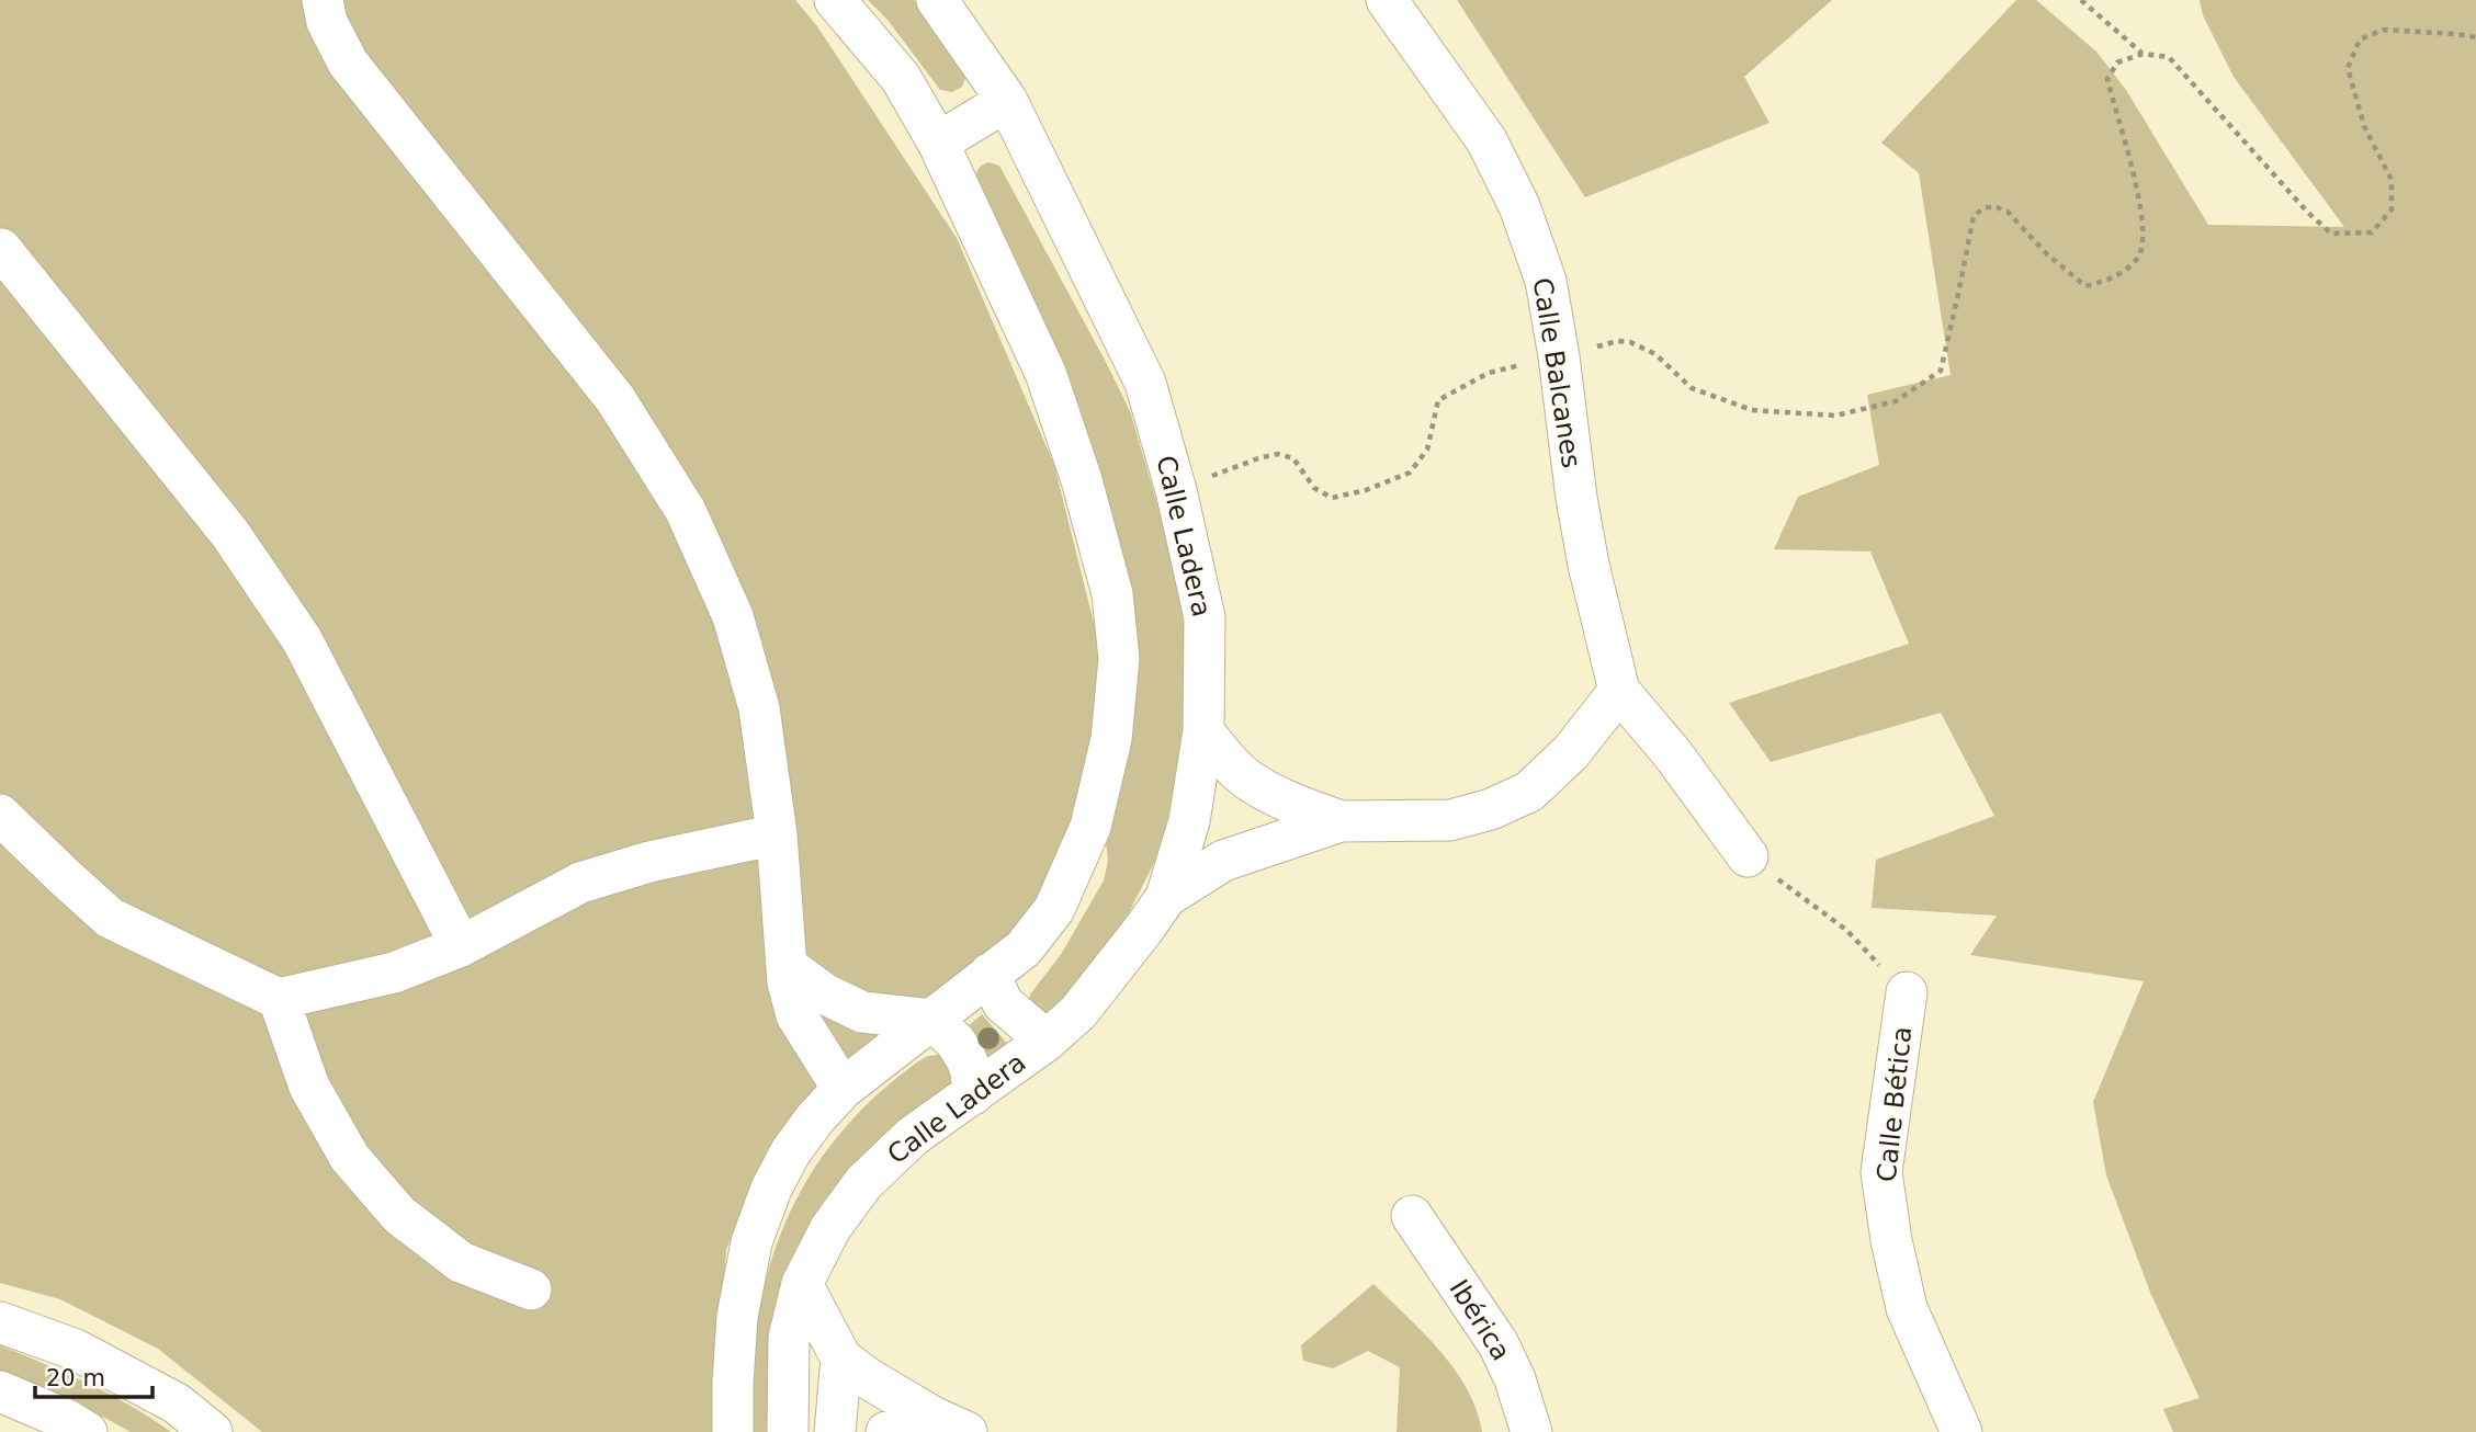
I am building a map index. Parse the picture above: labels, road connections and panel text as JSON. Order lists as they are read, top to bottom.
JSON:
{
  "streets": {
    "street": [
      "Calle Balcanes",
      "Calle Ladera",
      "Calle Bética",
      "Ibérica"
    ]
  },
  "scale_bar": "20 m"
}
